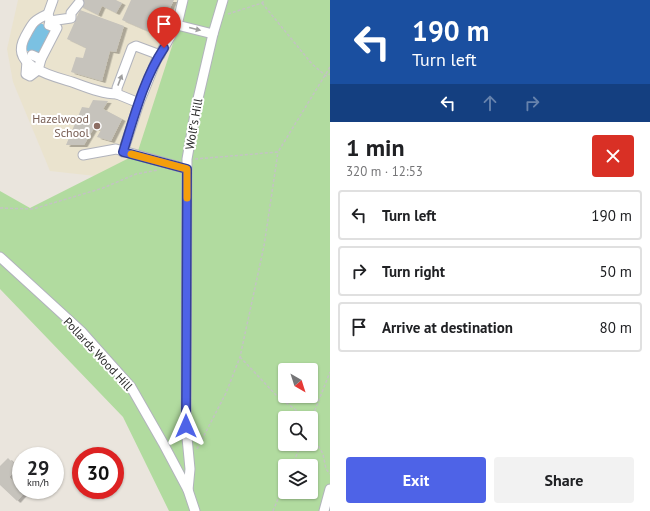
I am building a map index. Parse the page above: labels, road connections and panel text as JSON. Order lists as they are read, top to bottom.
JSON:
{
  "streets": {
    "street": ["Wolf's Hill", "Pollards Wood Hill"]
  },
  "crossings": [
    ["Wolf's Hill", "Pollards Wood Hill"]
  ],
  "places": ["Hazelwood School"],
  "north": "bottom right",
  "page": {
    "turn": ["190 m", "Turn left"],
    "heading": ["1 min", "320 m · 12:53"],
    "list": [
      {
        "name": "Turn left",
        "value": "190 m"
      },
      {
        "name": "Turn right",
        "value": "50 m"
      },
      {
        "name": "Arrive at destination",
        "value": "80 m"
      }
    ],
    "speed": "29 km/h",
    "limit": "30",
    "buttons": ["Exit", "Share"]
  }
}
